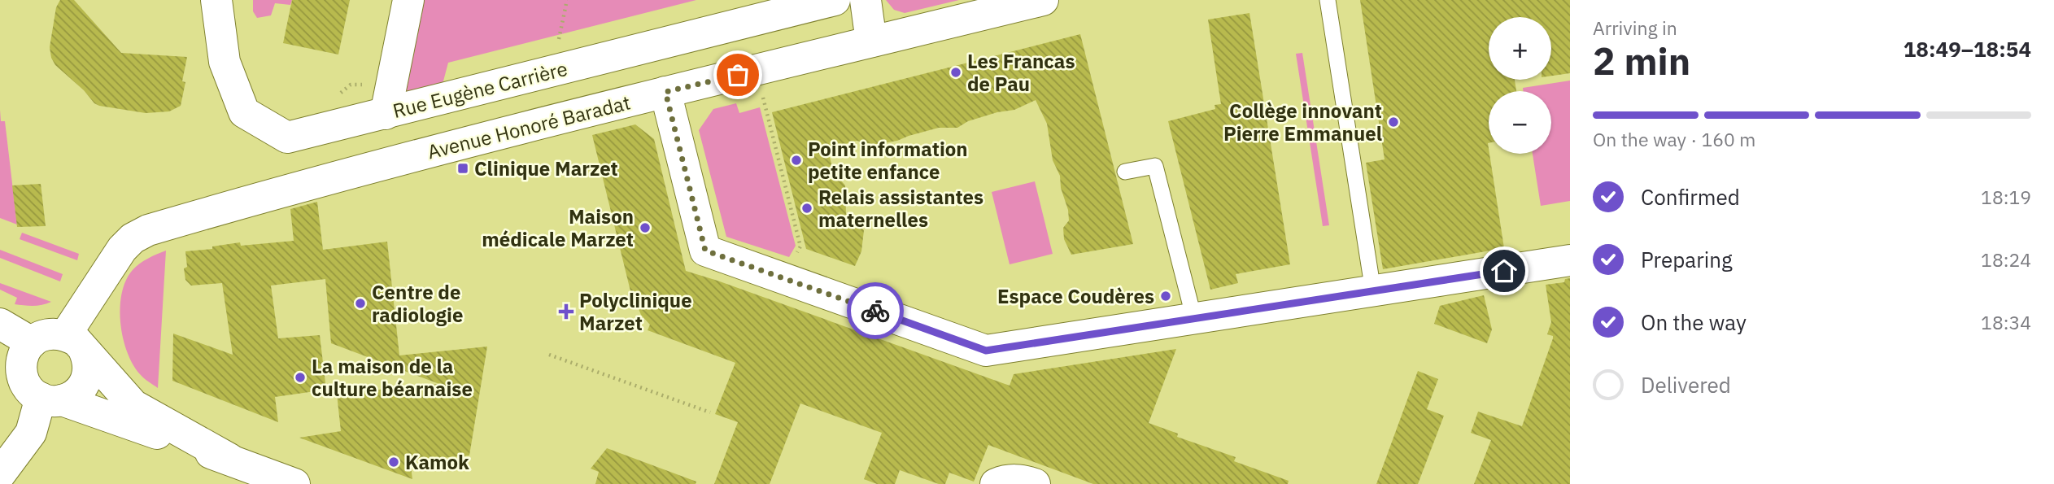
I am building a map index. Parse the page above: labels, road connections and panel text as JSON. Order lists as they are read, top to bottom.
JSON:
{
  "streets": {
    "street": ["Rue Eugène Carrière", "Avenue Honoré Baradat"]
  },
  "places": {
    "other": [
      "Les Francas de Pau",
      "Collège innovant Pierre Emmanuel",
      "Point information petite enfance",
      "Relais assistantes maternelles",
      "Maison médicale Marzet",
      "Espace Coudères",
      "Centre de radiologie",
      "La maison de la culture béarnaise",
      "Kamok"
    ],
    "transit": ["Clinique Marzet"],
    "health": ["Polyclinique Marzet"]
  },
  "page": {
    "heading": ["2 min", "Arriving in", "18:49–18:54"],
    "map_buttons": ["+", "−"],
    "bar": "On the way · 160 m",
    "list": [
      ["Confirmed", "18:19"],
      ["Preparing", "18:24"],
      ["On the way", "18:34"],
      "Delivered"
    ]
  }
}
